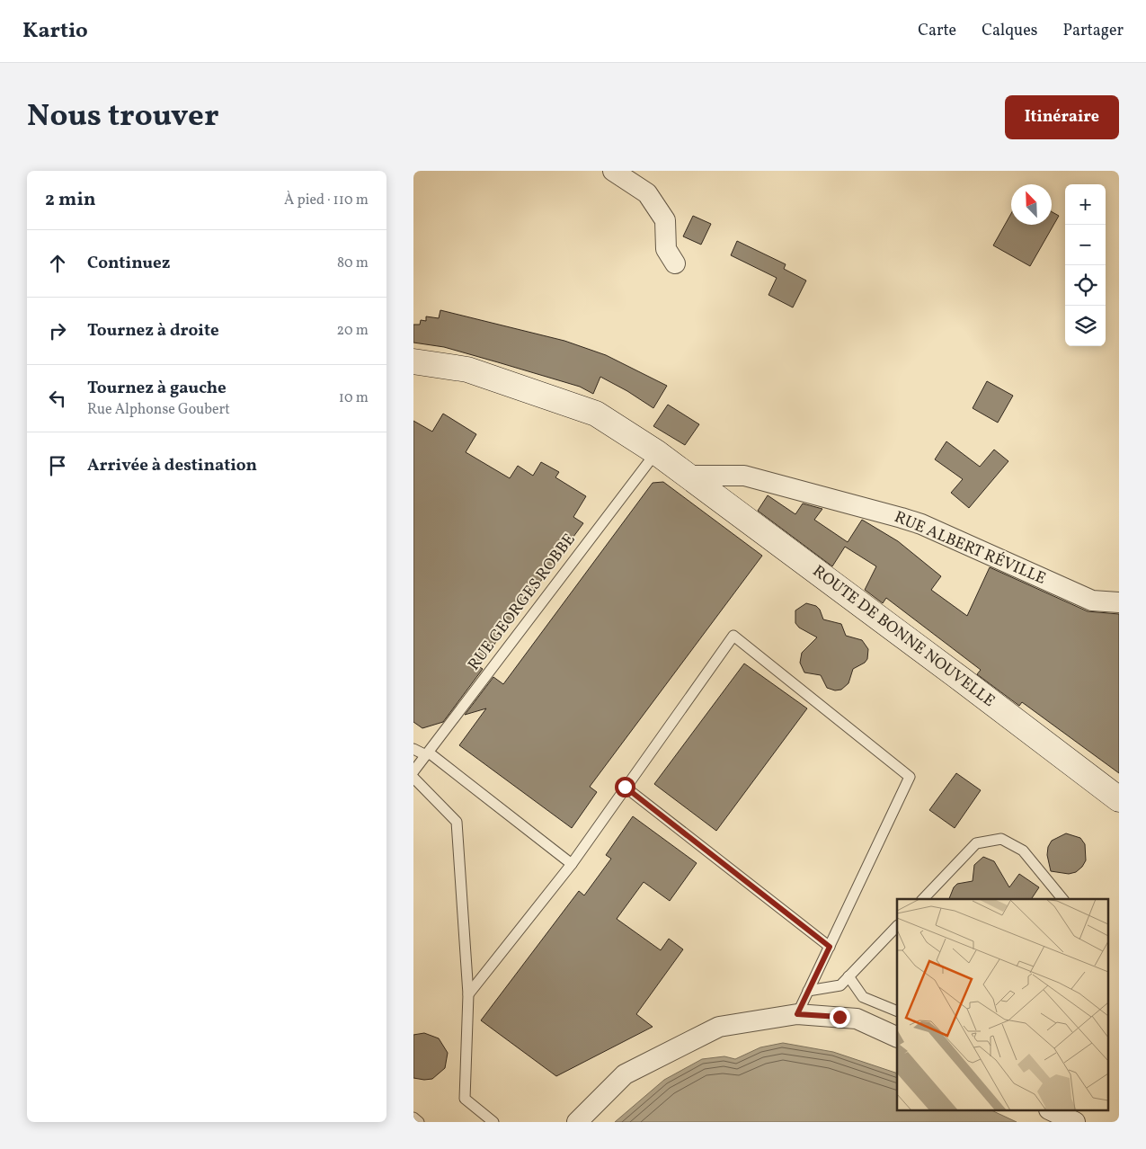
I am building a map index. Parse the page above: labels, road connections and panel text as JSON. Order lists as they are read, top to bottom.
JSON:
{
  "streets": {
    "main road": ["ROUTE DE BONNE NOUVELLE"],
    "street": ["RUE ALBERT RÉVILLE"],
    "lane": ["RUE GEORGES ROBBE"]
  },
  "crossings": [
    ["RUE ALBERT RÉVILLE", "ROUTE DE BONNE NOUVELLE"],
    ["RUE GEORGES ROBBE", "ROUTE DE BONNE NOUVELLE"]
  ],
  "north": "top left",
  "page": {
    "header": "Kartio",
    "nav": ["Carte", "Calques", "Partager"],
    "title": "Nous trouver",
    "buttons": "Itinéraire",
    "heading": ["2 min", "À pied · 110 m"],
    "map_buttons": ["+", "−"],
    "list": [
      ["Continuez", "80 m"],
      ["Tournez à droite", "20 m"],
      ["Tournez à gauche", "Rue Alphonse Goubert", "10 m"],
      "Arrivée à destination"
    ]
  }
}
